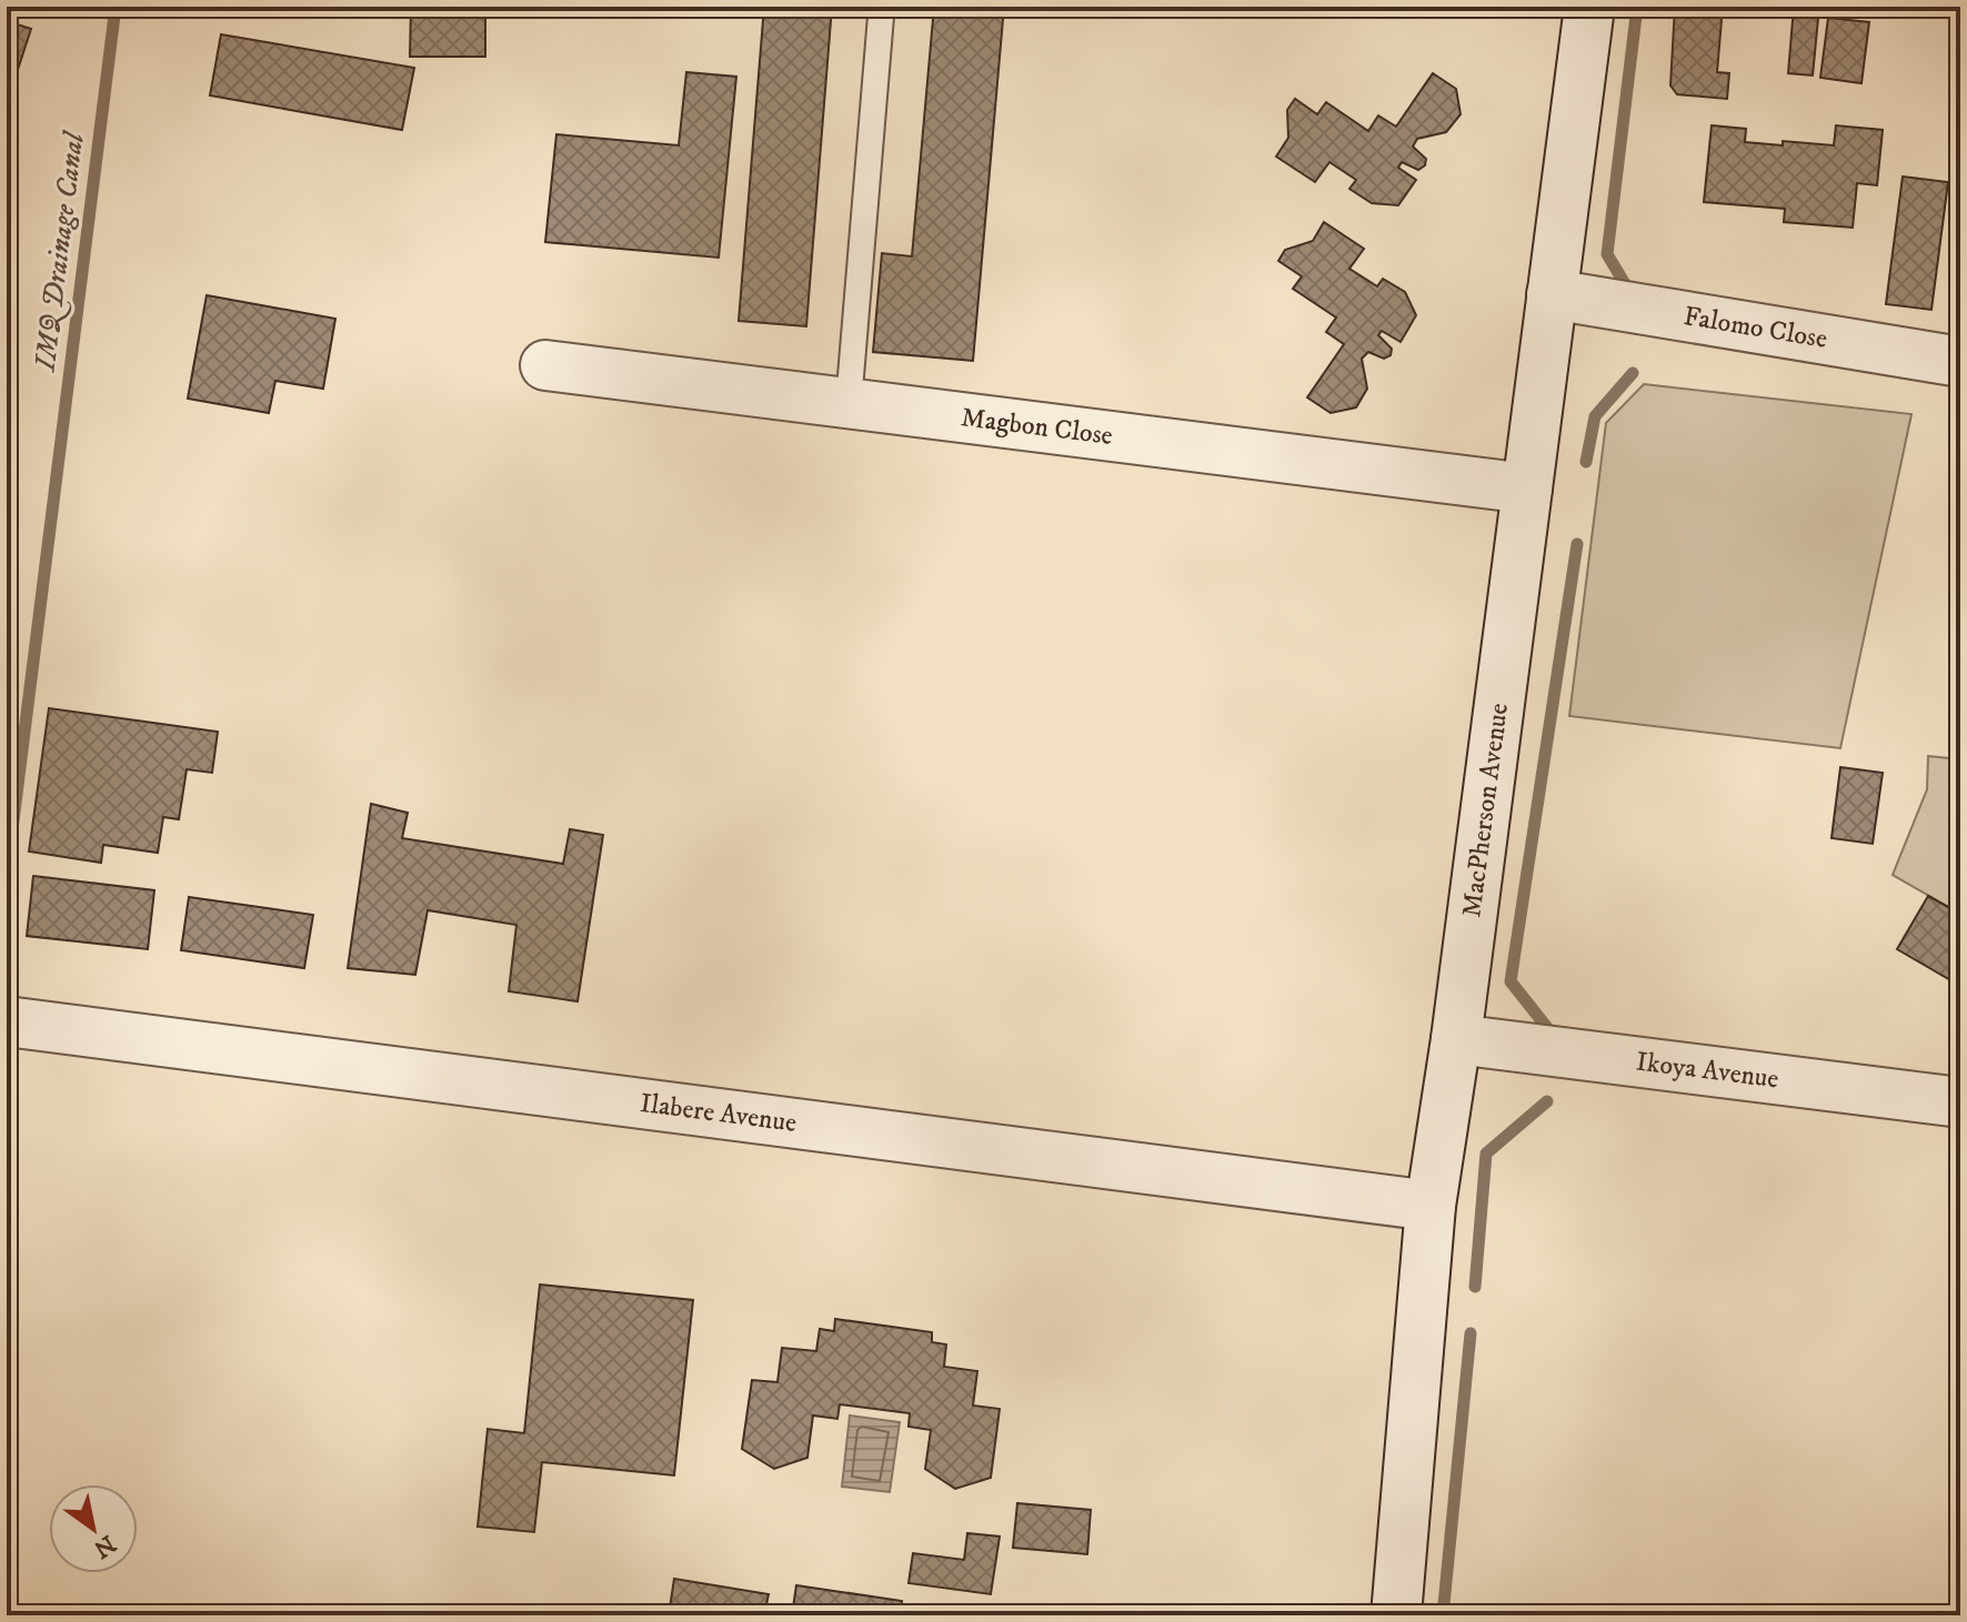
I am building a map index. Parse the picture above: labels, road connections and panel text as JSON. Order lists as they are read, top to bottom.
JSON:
{
  "streets": {
    "street": [
      "Falomo Close",
      "Magbon Close",
      "MacPherson Avenue",
      "Ikoya Avenue",
      "Ilabere Avenue"
    ]
  },
  "crossings": [
    ["Falomo Close", "MacPherson Avenue"],
    ["Magbon Close", "MacPherson Avenue"],
    ["MacPherson Avenue", "Ikoya Avenue"],
    ["MacPherson Avenue", "Ilabere Avenue"]
  ],
  "water": ["IMQ Drainage Canal"],
  "north": "bottom right"
}
